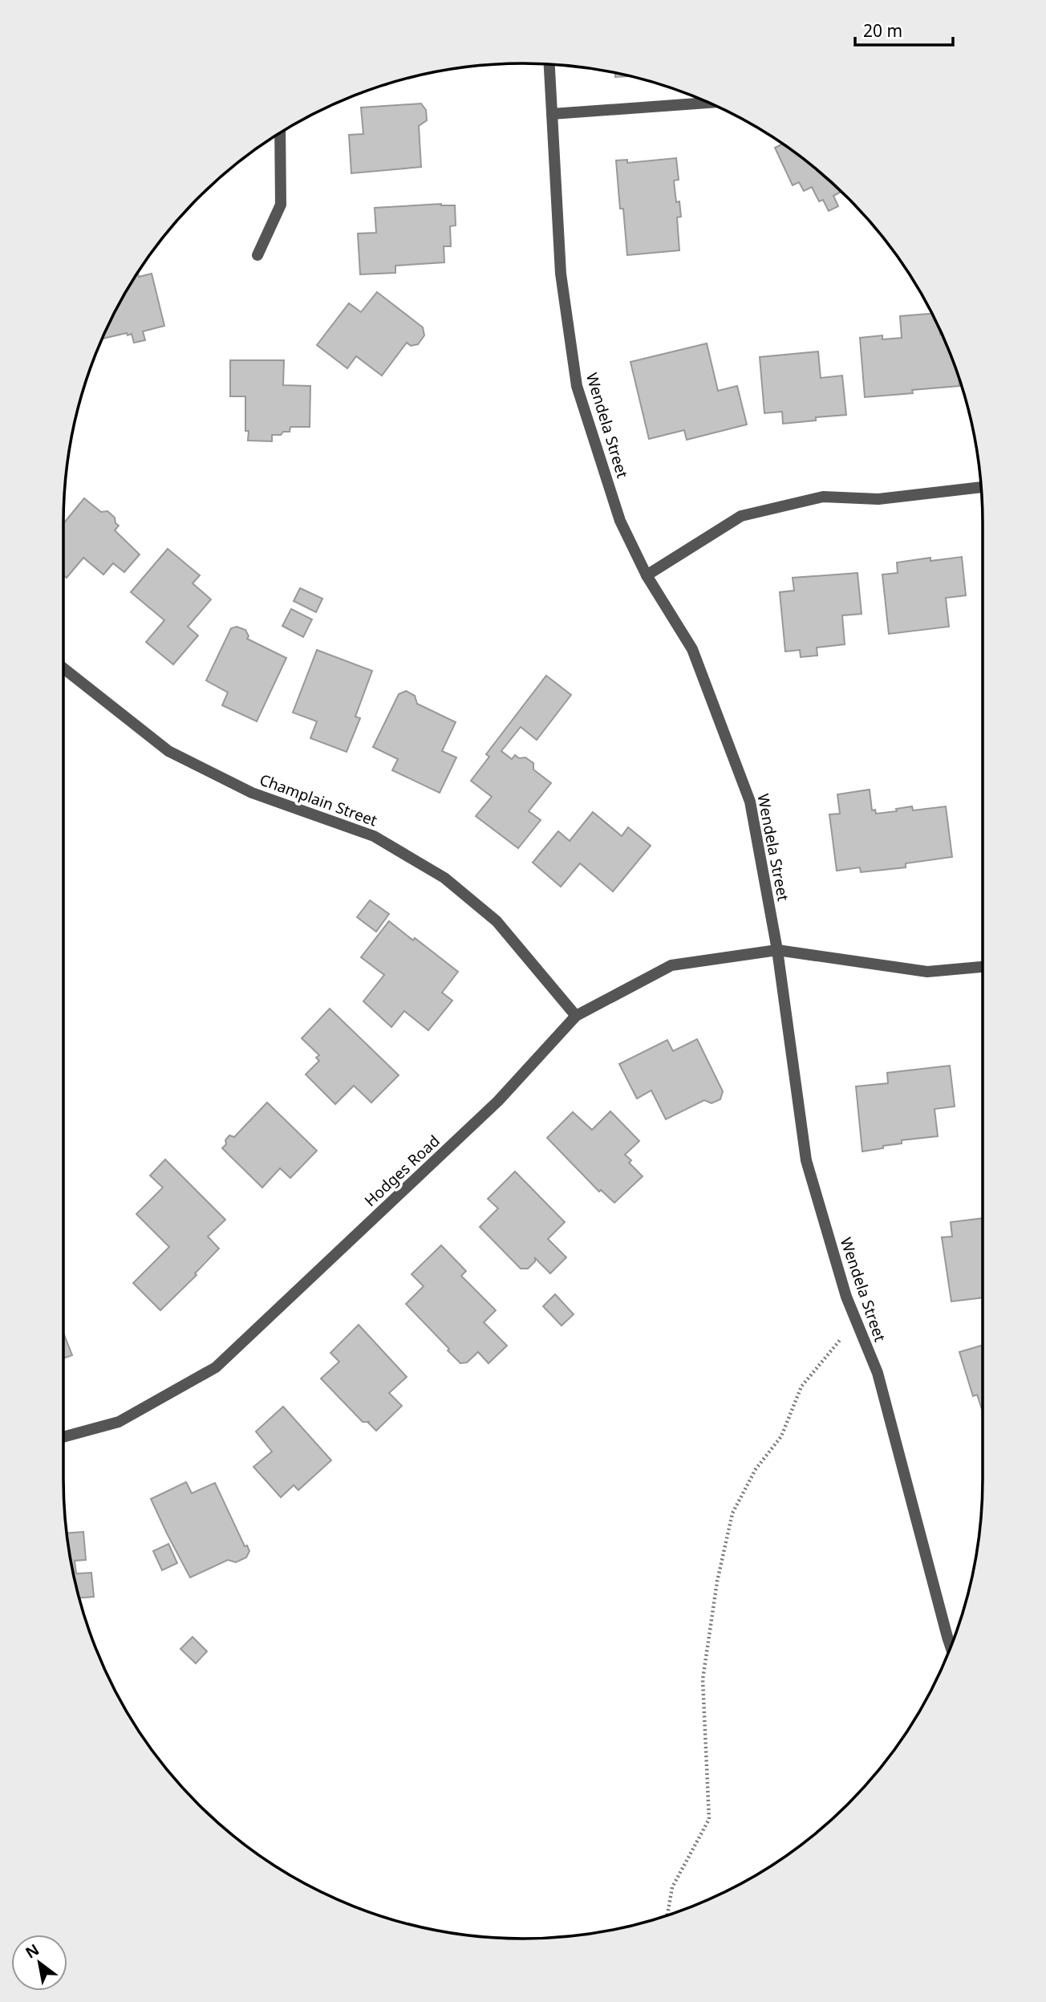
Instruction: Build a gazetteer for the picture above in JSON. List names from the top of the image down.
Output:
{
  "streets": {
    "street": ["Wendela Street", "Champlain Street", "Hodges Road"]
  },
  "crossings": [
    ["Wendela Street", "Hodges Road"],
    ["Champlain Street", "Hodges Road"]
  ],
  "scale_bar": "20 m",
  "north": "top left"
}
